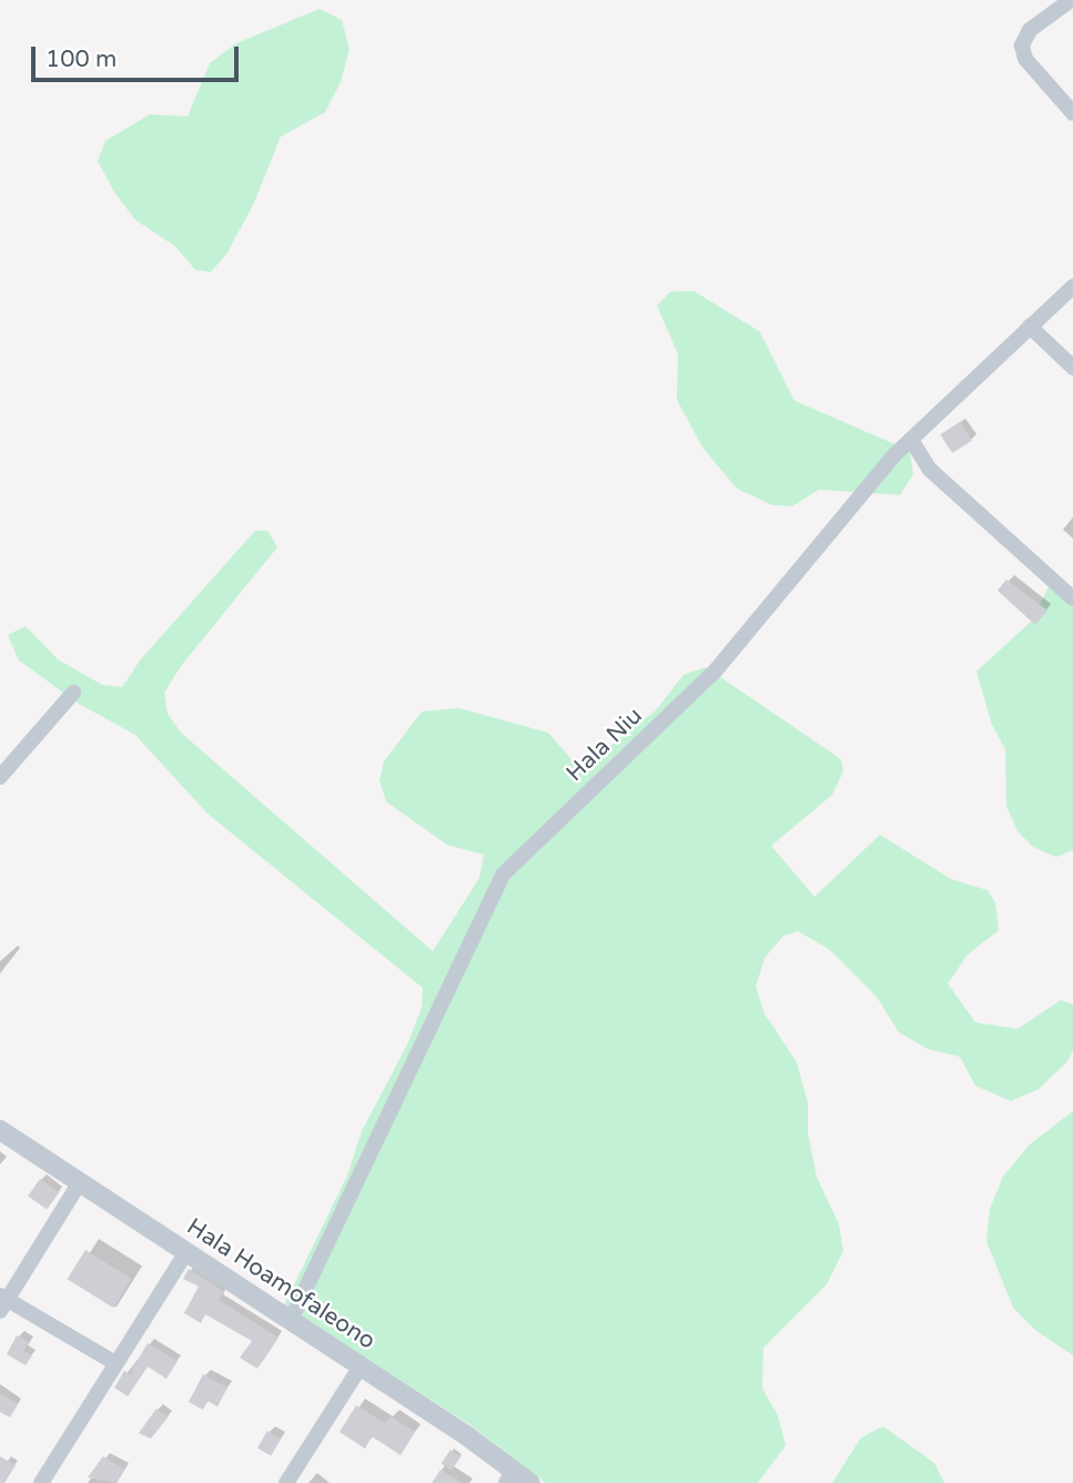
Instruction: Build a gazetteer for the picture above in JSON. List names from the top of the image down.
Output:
{
  "streets": {
    "street": ["Hala Niu", "Hala Hoamofaleono"]
  },
  "crossings": [
    ["Hala Niu", "Hala Hoamofaleono"]
  ],
  "scale_bar": "100 m"
}
